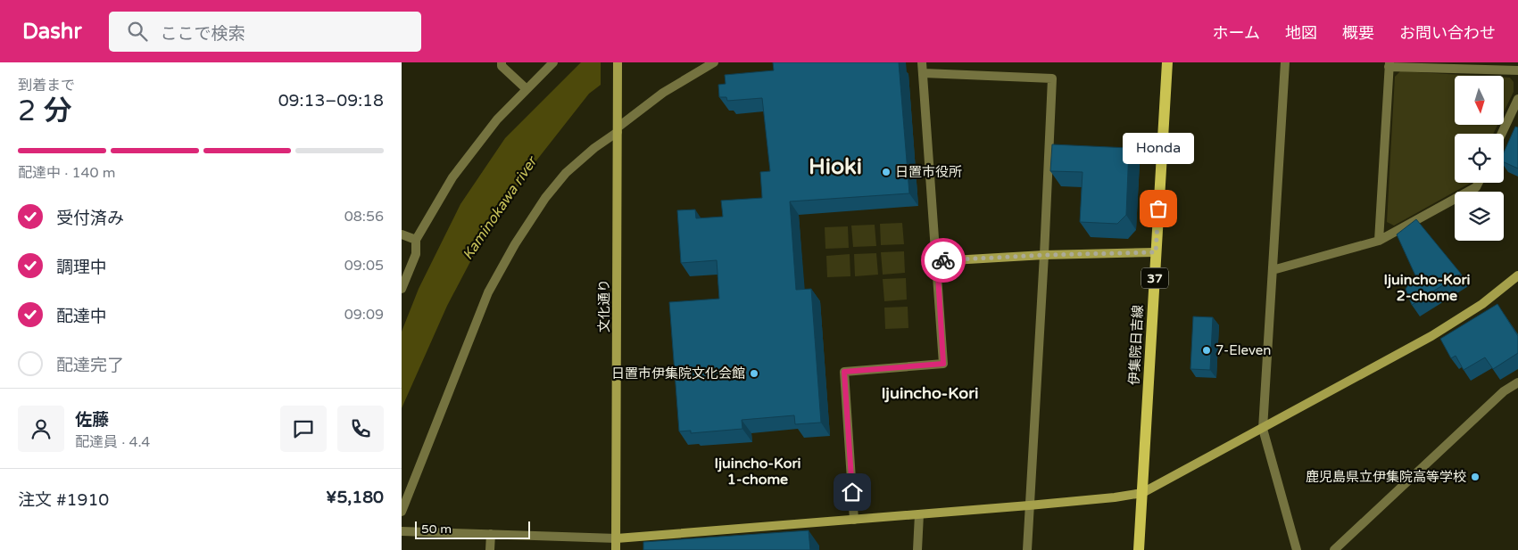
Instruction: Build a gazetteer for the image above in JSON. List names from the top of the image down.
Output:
{
  "streets": {
    "main road": ["37", "伊集院日吉線"],
    "street": ["文化通り"]
  },
  "districts": [
    "Hioki",
    "Ijuincho-Kori 2-chome",
    "Ijuincho-Kori",
    "Ijuincho-Kori 1-chome"
  ],
  "water": ["Kaminokawa river"],
  "places": [
    "日置市役所",
    "Honda",
    "7-Eleven",
    "日置市伊集院文化会館",
    "鹿児島県立伊集院高等学校"
  ],
  "scale_bar": "50 m",
  "north": "bottom",
  "page": {
    "header": "Dashr",
    "search": "ここで検索",
    "nav": [
      "ホーム",
      "地図",
      "概要",
      "お問い合わせ"
    ],
    "heading": ["2 分", "到着まで", "09:13–09:18"],
    "panel": [
      "佐藤",
      "配達員 · 4.4",
      "注文 #1910",
      "¥5,180"
    ],
    "bubble": "Honda",
    "bar": "配達中 · 140 m",
    "list": [
      ["受付済み", "08:56"],
      ["調理中", "09:05"],
      ["配達中", "09:09"],
      "配達完了"
    ],
    "scale": "50 m"
  }
}
